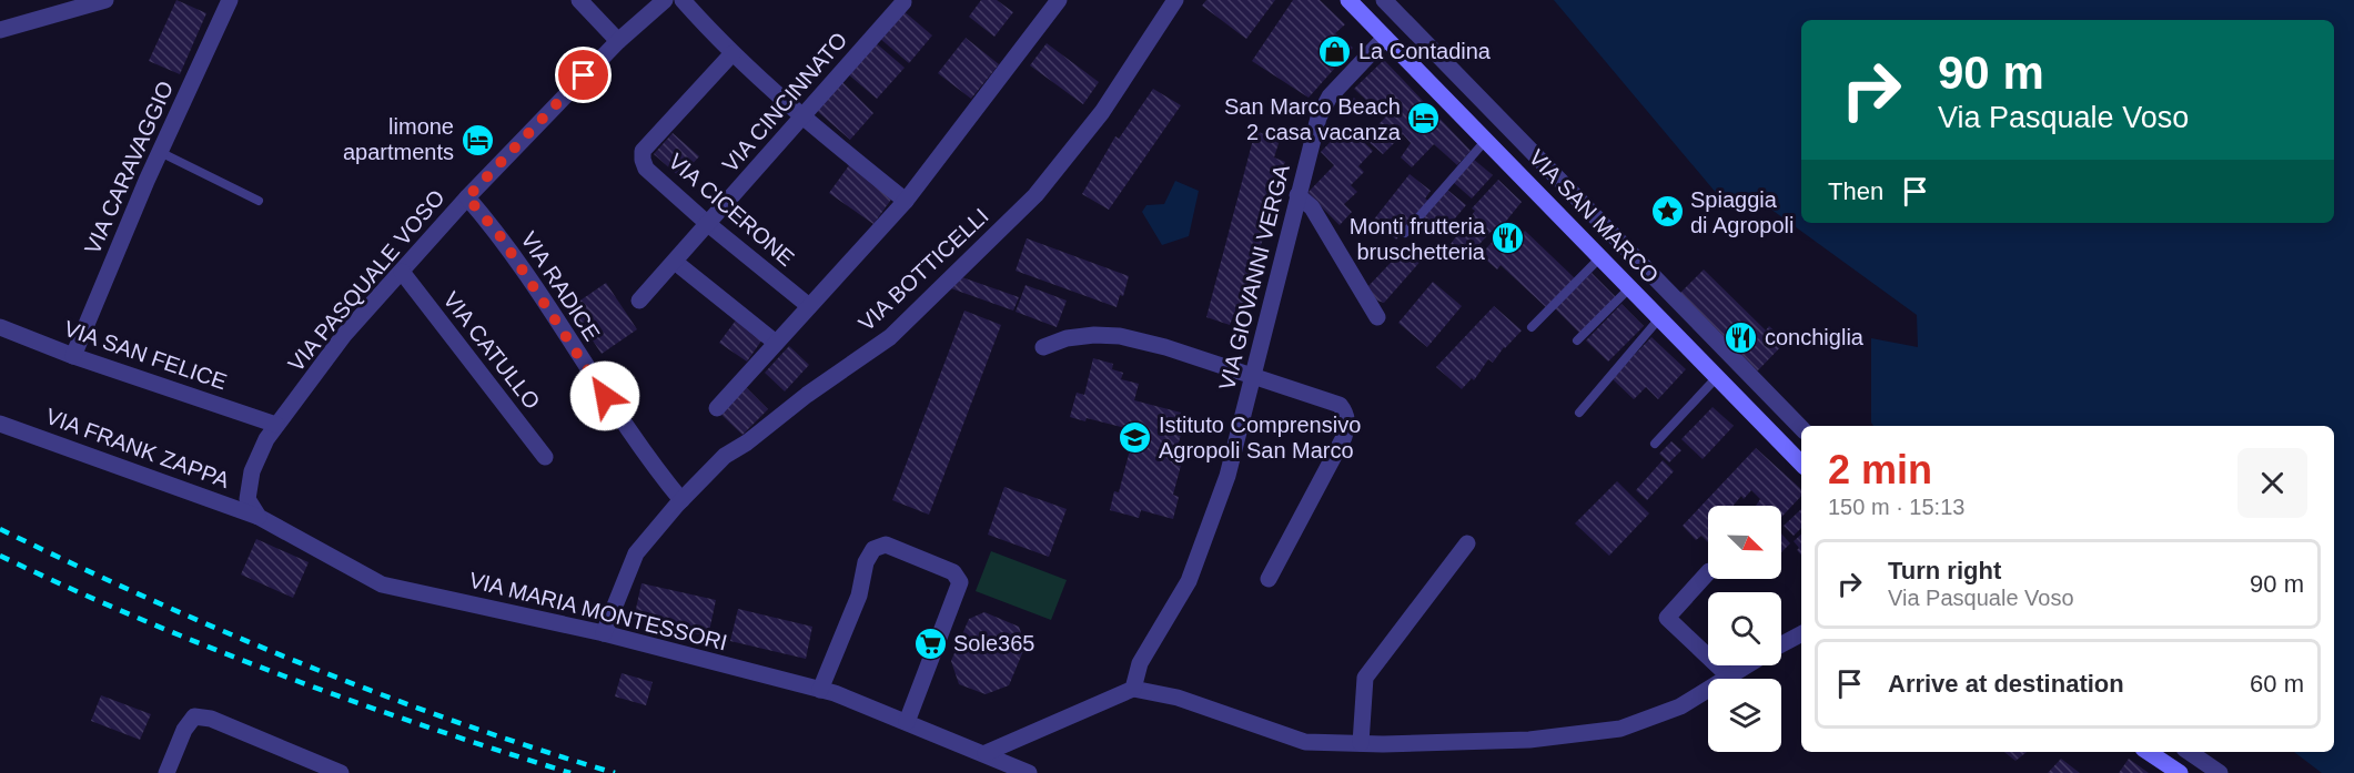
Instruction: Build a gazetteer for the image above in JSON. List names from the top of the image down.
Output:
{
  "streets": {
    "main road": ["VIA SAN MARCO"],
    "street": [
      "VIA CINCINNATO",
      "VIA CARAVAGGIO",
      "VIA CICERONE",
      "VIA BOTTICELLI",
      "VIA GIOVANNI VERGA",
      "VIA PASQUALE VOSO",
      "VIA RADICE",
      "VIA CATULLO",
      "VIA SAN FELICE",
      "VIA FRANK ZAPPA",
      "VIA MARIA MONTESSORI"
    ]
  },
  "crossings": [
    ["VIA CINCINNATO", "VIA CICERONE"],
    ["VIA CARAVAGGIO", "VIA SAN FELICE"],
    ["VIA SAN MARCO", "VIA GIOVANNI VERGA"],
    ["VIA BOTTICELLI", "VIA RADICE"],
    ["VIA BOTTICELLI", "VIA MARIA MONTESSORI"],
    ["VIA PASQUALE VOSO", "VIA RADICE"],
    ["VIA PASQUALE VOSO", "VIA CATULLO"],
    ["VIA PASQUALE VOSO", "VIA SAN FELICE"],
    ["VIA FRANK ZAPPA", "VIA MARIA MONTESSORI"]
  ],
  "places": {
    "shop": ["La Contadina"],
    "hotel": ["San Marco Beach 2 casa vacanza", "limone apartments"],
    "place": ["Spiaggia di Agropoli"],
    "restaurant": ["Monti frutteria bruschetteria", "conchiglia"],
    "school or university": ["Istituto Comprensivo Agropoli San Marco"],
    "supermarket": ["Sole365"]
  },
  "north": "bottom right",
  "page": {
    "turn": ["90 m", "Via Pasquale Voso"],
    "then": "Then",
    "heading": ["2 min", "150 m · 15:13"],
    "list": [
      {
        "name": "Turn right",
        "note": "Via Pasquale Voso",
        "value": "90 m"
      },
      {
        "name": "Arrive at destination",
        "value": "60 m"
      }
    ]
  }
}
